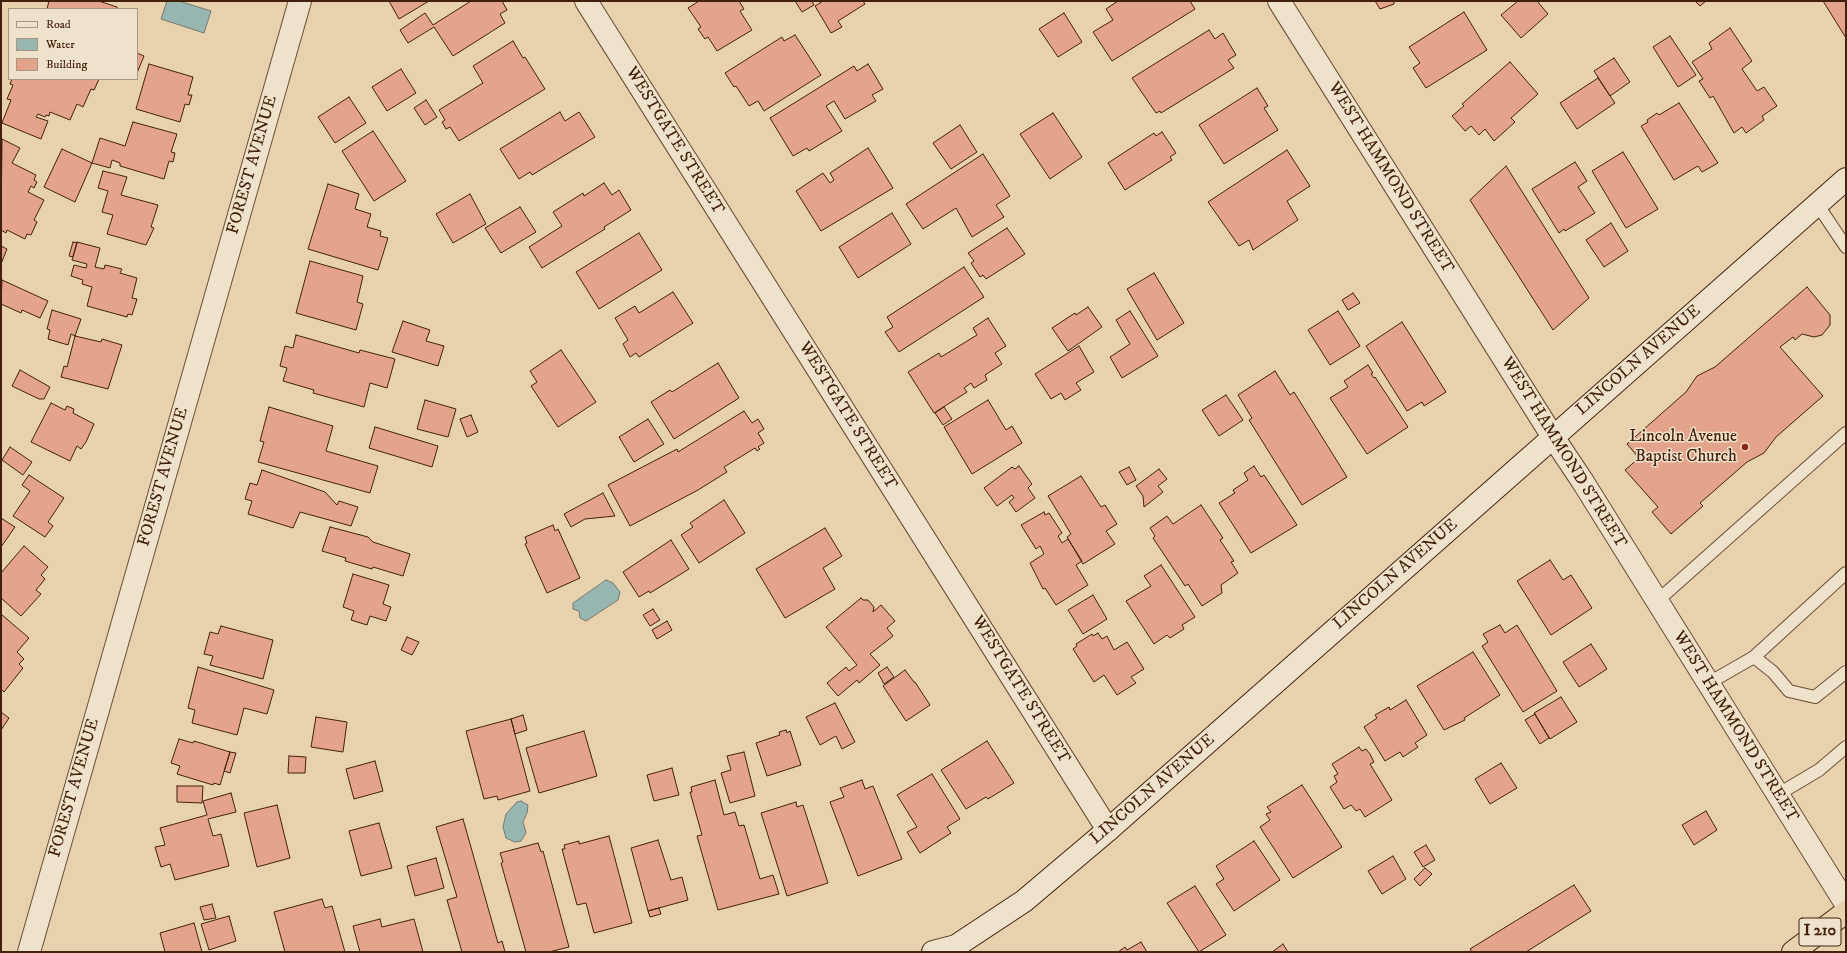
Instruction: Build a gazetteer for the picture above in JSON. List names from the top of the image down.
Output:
{
  "streets": {
    "highway": ["I 210"],
    "street": [
      "WESTGATE STREET",
      "FOREST AVENUE",
      "WEST HAMMOND STREET",
      "LINCOLN AVENUE"
    ]
  },
  "crossings": [
    ["WESTGATE STREET", "LINCOLN AVENUE"],
    ["WEST HAMMOND STREET", "LINCOLN AVENUE"]
  ],
  "places": ["Lincoln Avenue Baptist Church"],
  "legend": ["Road", "Water", "Building"]
}
